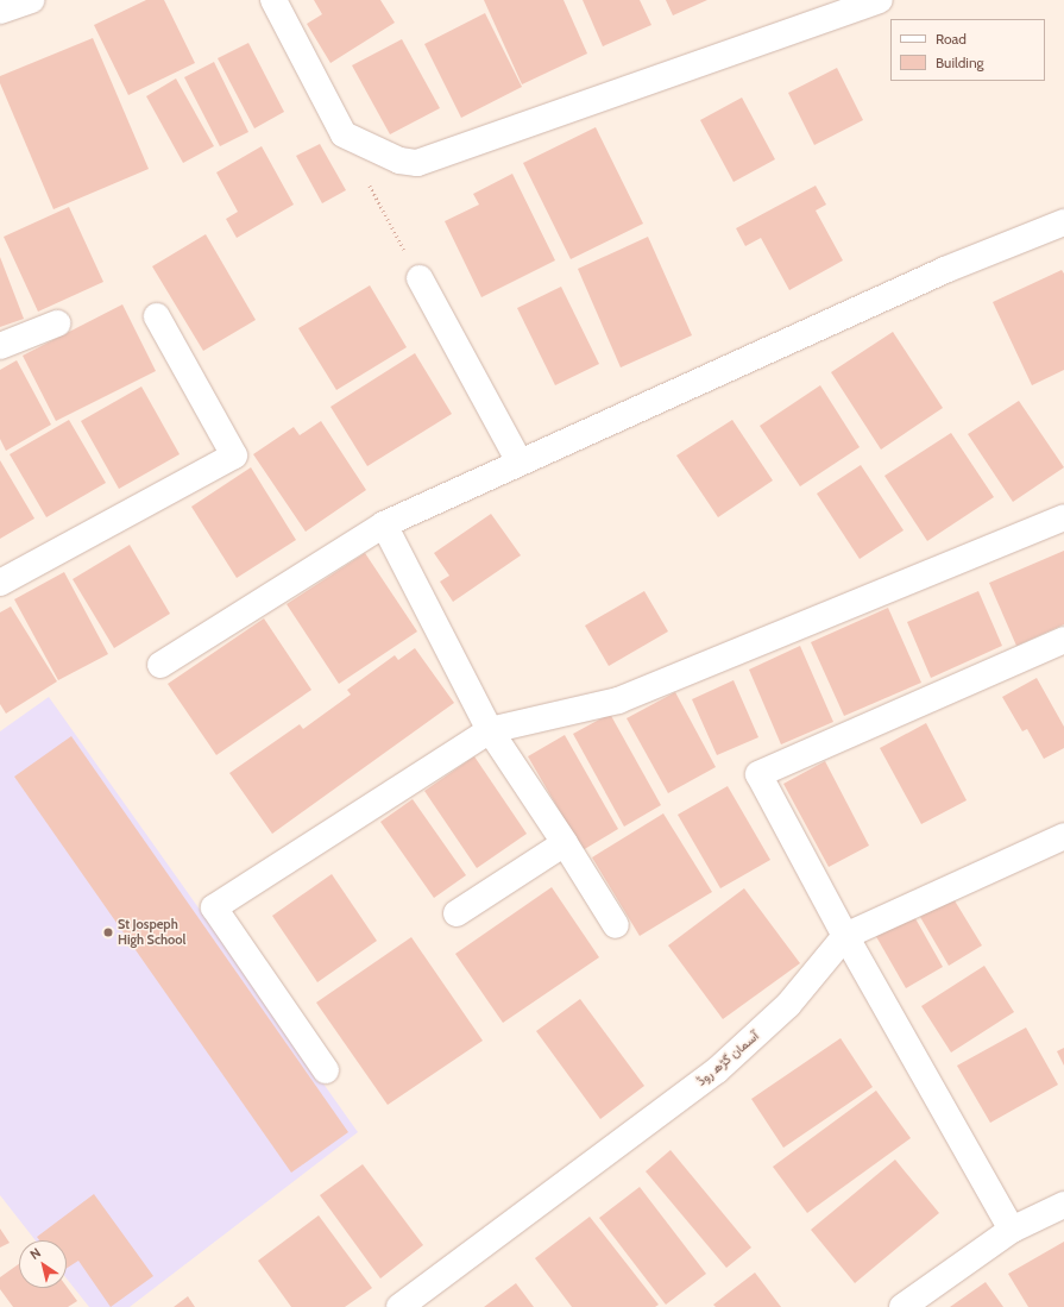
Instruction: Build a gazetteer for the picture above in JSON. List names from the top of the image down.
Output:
{
  "streets": {
    "street": ["آسمان گڑھ روڈ"]
  },
  "places": ["St Jospeph High School"],
  "legend": ["Road", "Building"],
  "north": "top left"
}
